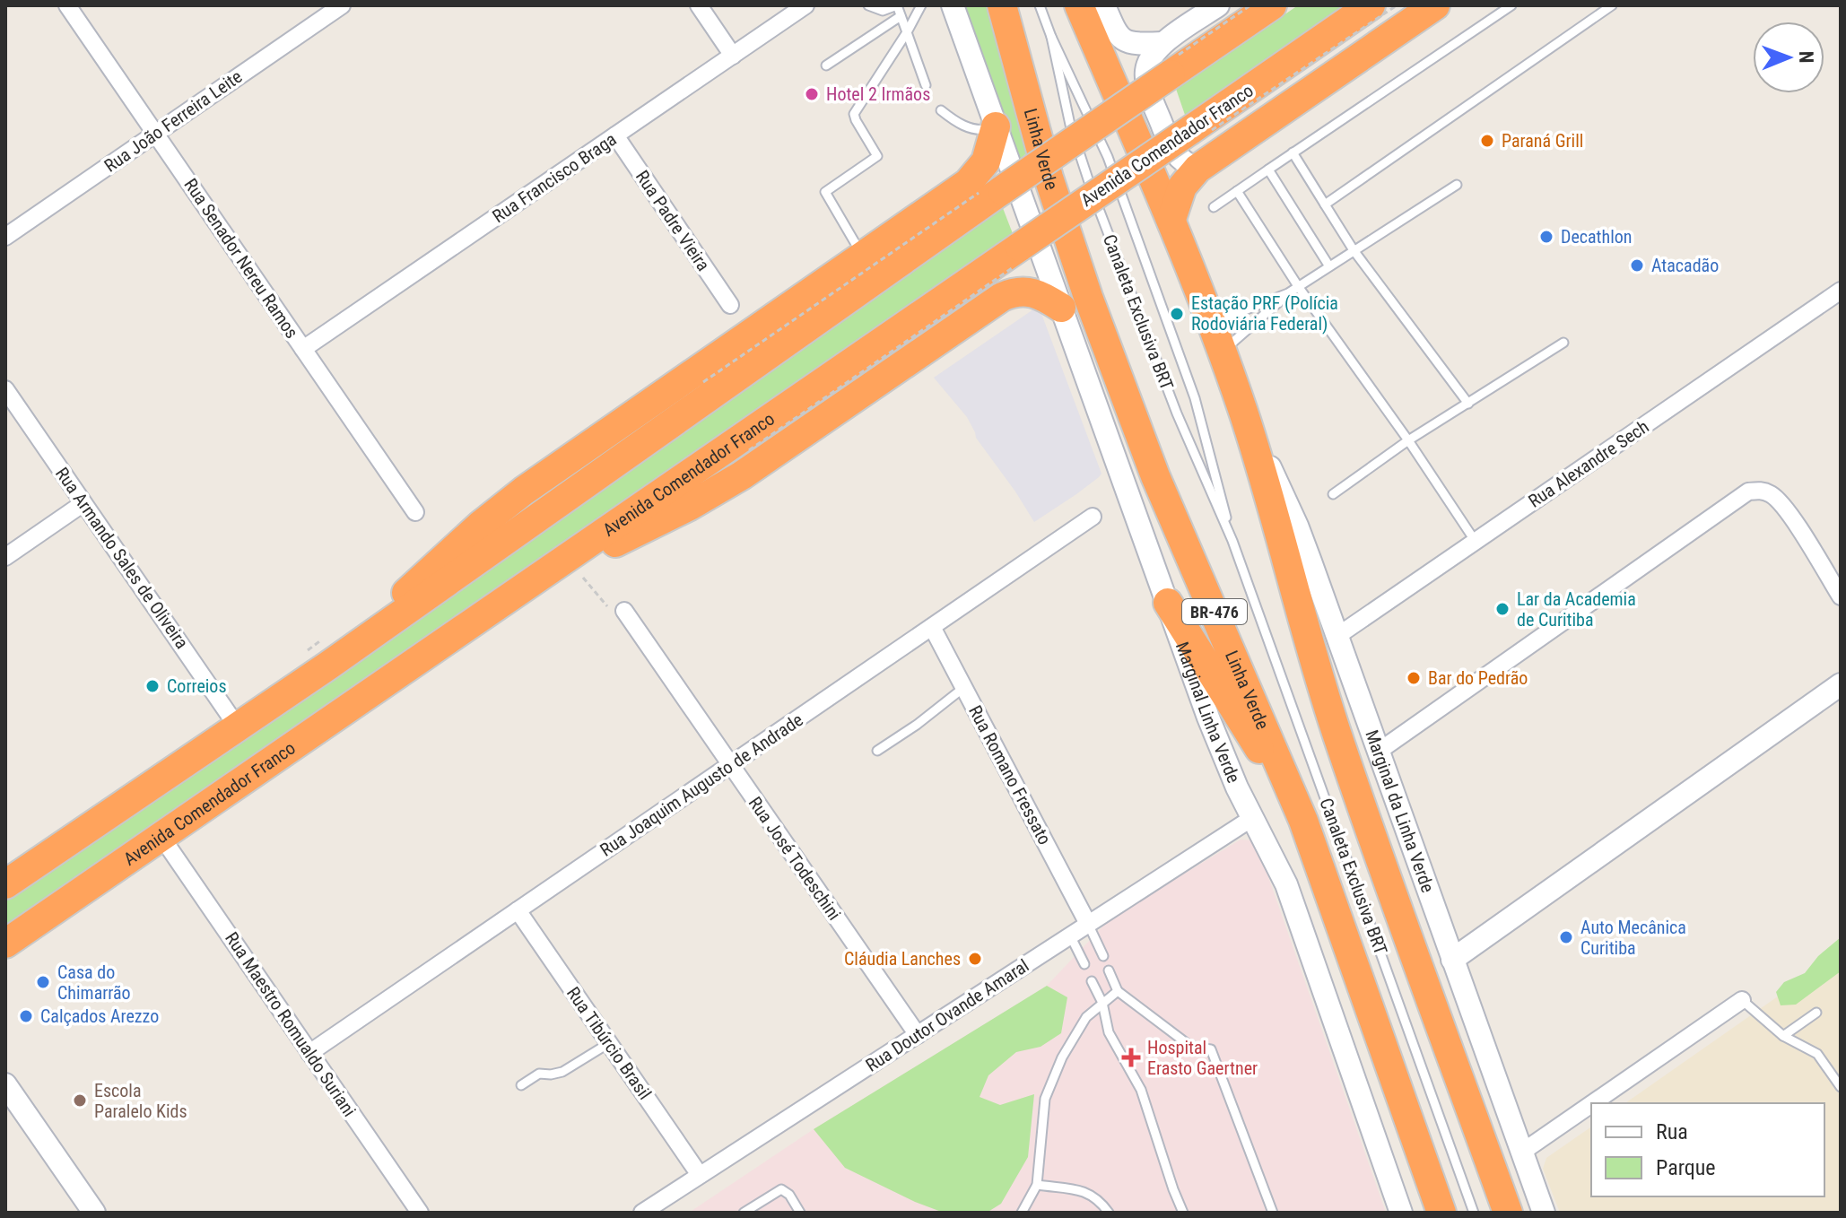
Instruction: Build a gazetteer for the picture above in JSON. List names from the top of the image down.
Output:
{
  "streets": {
    "highway": ["Avenida Comendador Franco", "Linha Verde", "BR-476"],
    "main road": ["Marginal Linha Verde", "Marginal da Linha Verde"],
    "street": [
      "Rua João Ferreira Leite",
      "Rua Francisco Braga",
      "Rua Padre Vieira",
      "Rua Senador Nereu Ramos",
      "Rua Alexandre Sech",
      "Rua Armando Sales de Oliveira",
      "Rua Romano Fressato",
      "Rua Joaquim Augusto de Andrade",
      "Rua José Todeschini",
      "Rua Doutor Ovande Amaral",
      "Rua Maestro Romualdo Suriani",
      "Rua Tibúrcio Brasil"
    ],
    "lane": ["Canaleta Exclusiva BRT"]
  },
  "crossings": [
    ["Rua João Ferreira Leite", "Rua Senador Nereu Ramos"],
    ["Avenida Comendador Franco", "Rua Maestro Romualdo Suriani"],
    ["Rua Francisco Braga", "Rua Padre Vieira"],
    ["Rua Francisco Braga", "Rua Senador Nereu Ramos"],
    ["Rua Alexandre Sech", "Marginal da Linha Verde"],
    ["Marginal Linha Verde", "Rua Doutor Ovande Amaral"],
    ["Rua Romano Fressato", "Rua Joaquim Augusto de Andrade"],
    ["Rua Romano Fressato", "Rua Doutor Ovande Amaral"],
    ["Rua Joaquim Augusto de Andrade", "Rua José Todeschini"],
    ["Rua Joaquim Augusto de Andrade", "Rua Maestro Romualdo Suriani"],
    ["Rua Joaquim Augusto de Andrade", "Rua Tibúrcio Brasil"],
    ["Rua José Todeschini", "Rua Doutor Ovande Amaral"],
    ["Rua Doutor Ovande Amaral", "Rua Tibúrcio Brasil"]
  ],
  "places": {
    "other": [
      "Hotel 2 Irmãos",
      "Paraná Grill",
      "Decathlon",
      "Atacadão",
      "Estação PRF (Polícia Rodoviária Federal)",
      "Lar da Academia de Curitiba",
      "Bar do Pedrão",
      "Correios",
      "Auto Mecânica Curitiba",
      "Cláudia Lanches",
      "Casa do Chimarrão",
      "Calçados Arezzo",
      "Escola Paralelo Kids"
    ],
    "health": ["Hospital Erasto Gaertner"]
  },
  "legend": ["Rua", "Parque"],
  "north": "right"
}
